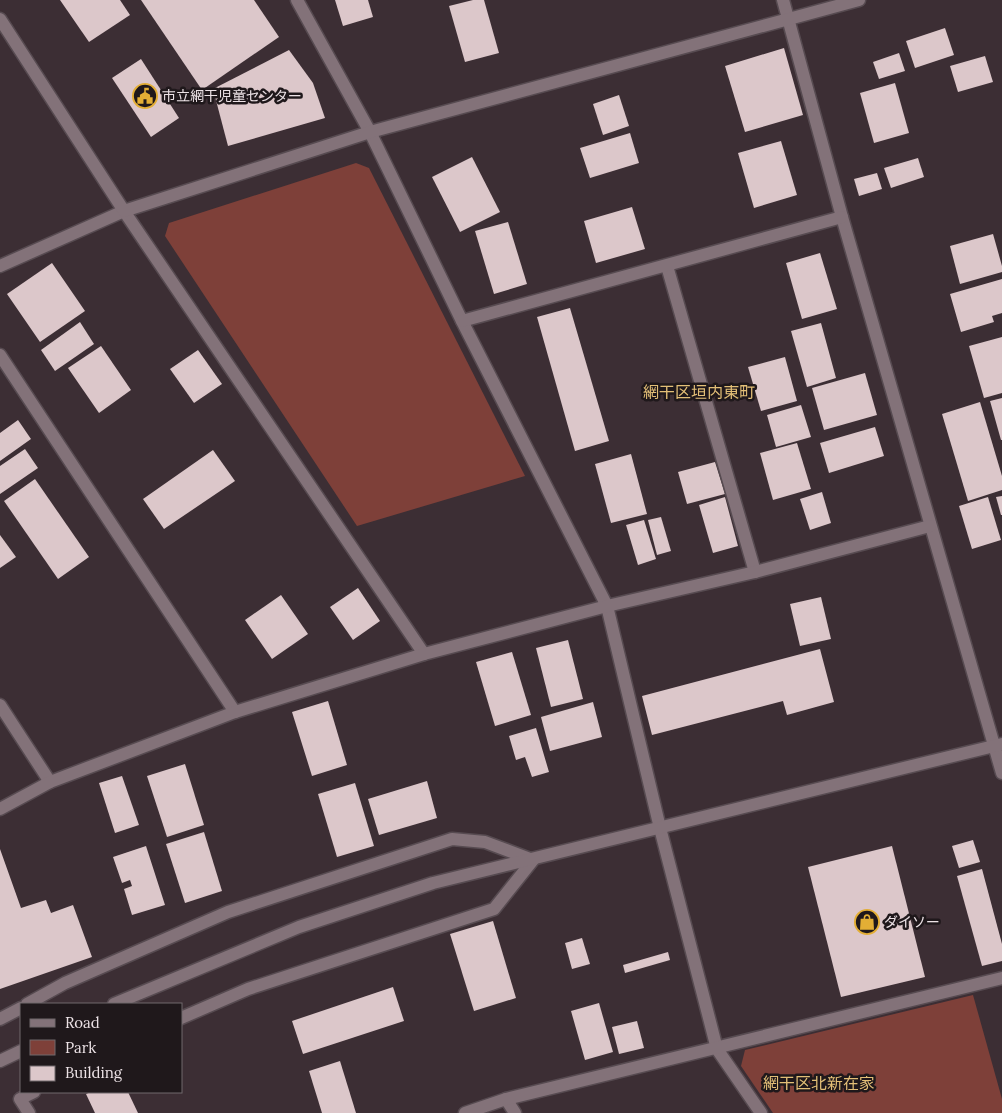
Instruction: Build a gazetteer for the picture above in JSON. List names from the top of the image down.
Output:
{
  "districts": ["網干区垣内東町", "網干区北新在家"],
  "places": {
    "public building": ["市立網干児童センター"],
    "shop": ["ダイソー"]
  },
  "legend": ["Road", "Park", "Building"]
}
